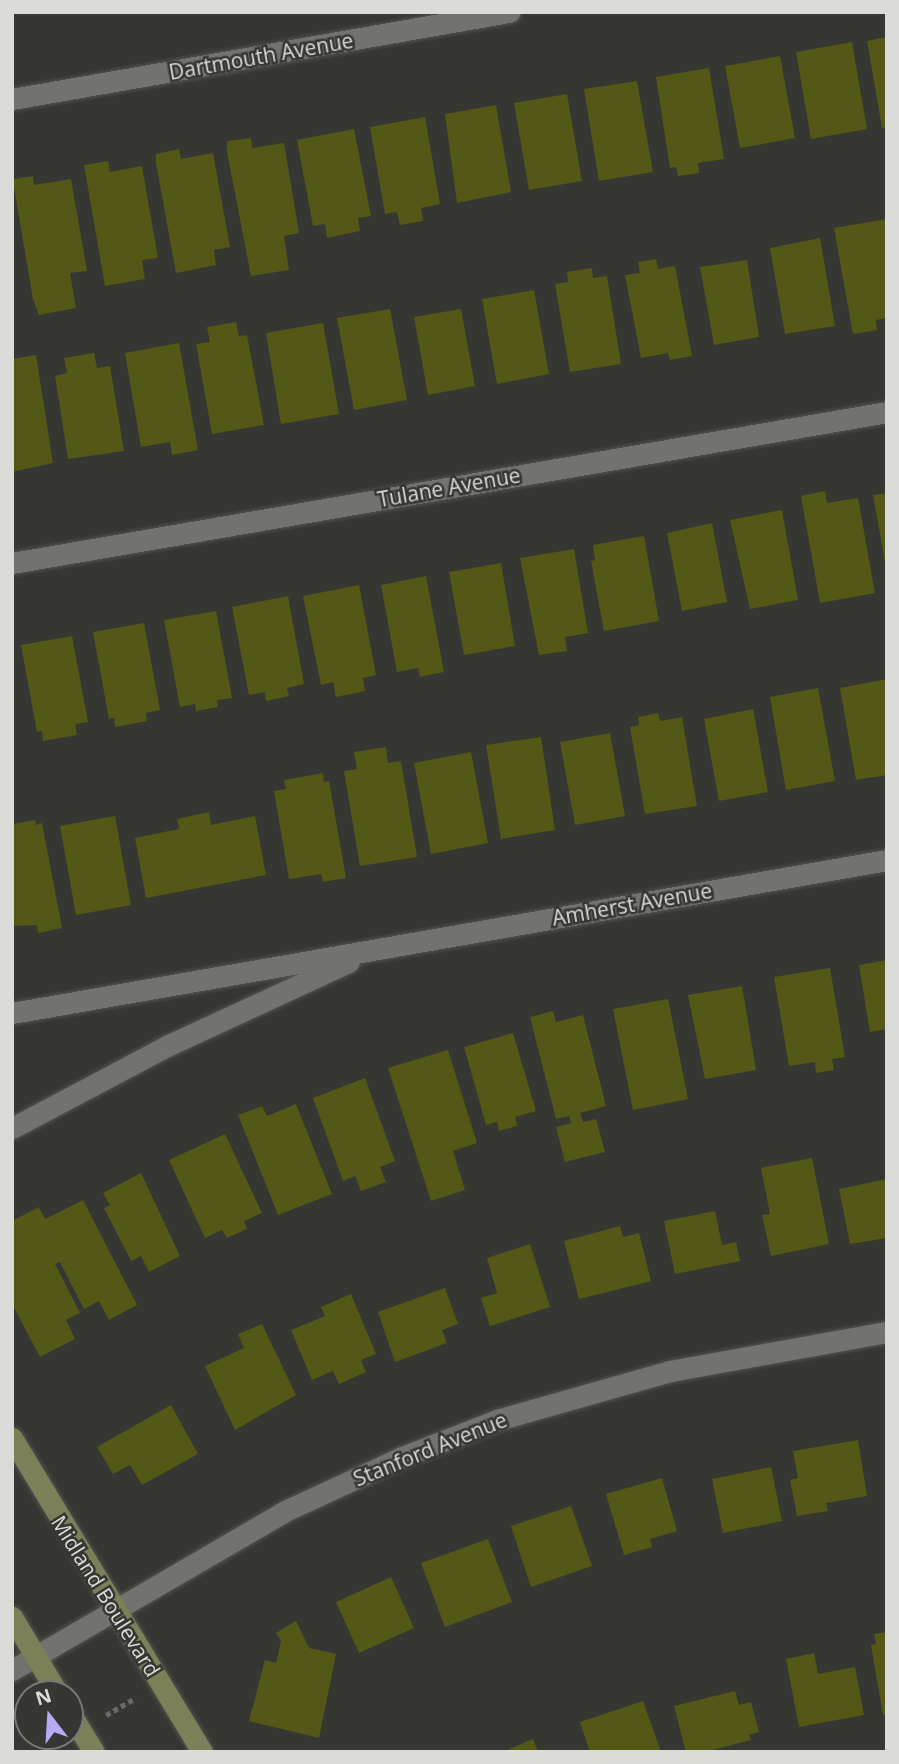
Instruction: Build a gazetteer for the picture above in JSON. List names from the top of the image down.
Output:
{
  "streets": {
    "main road": ["Midland Boulevard"],
    "street": [
      "Dartmouth Avenue",
      "Tulane Avenue",
      "Amherst Avenue",
      "Stanford Avenue"
    ]
  },
  "crossings": [
    ["Stanford Avenue", "Midland Boulevard"]
  ],
  "north": "top"
}
